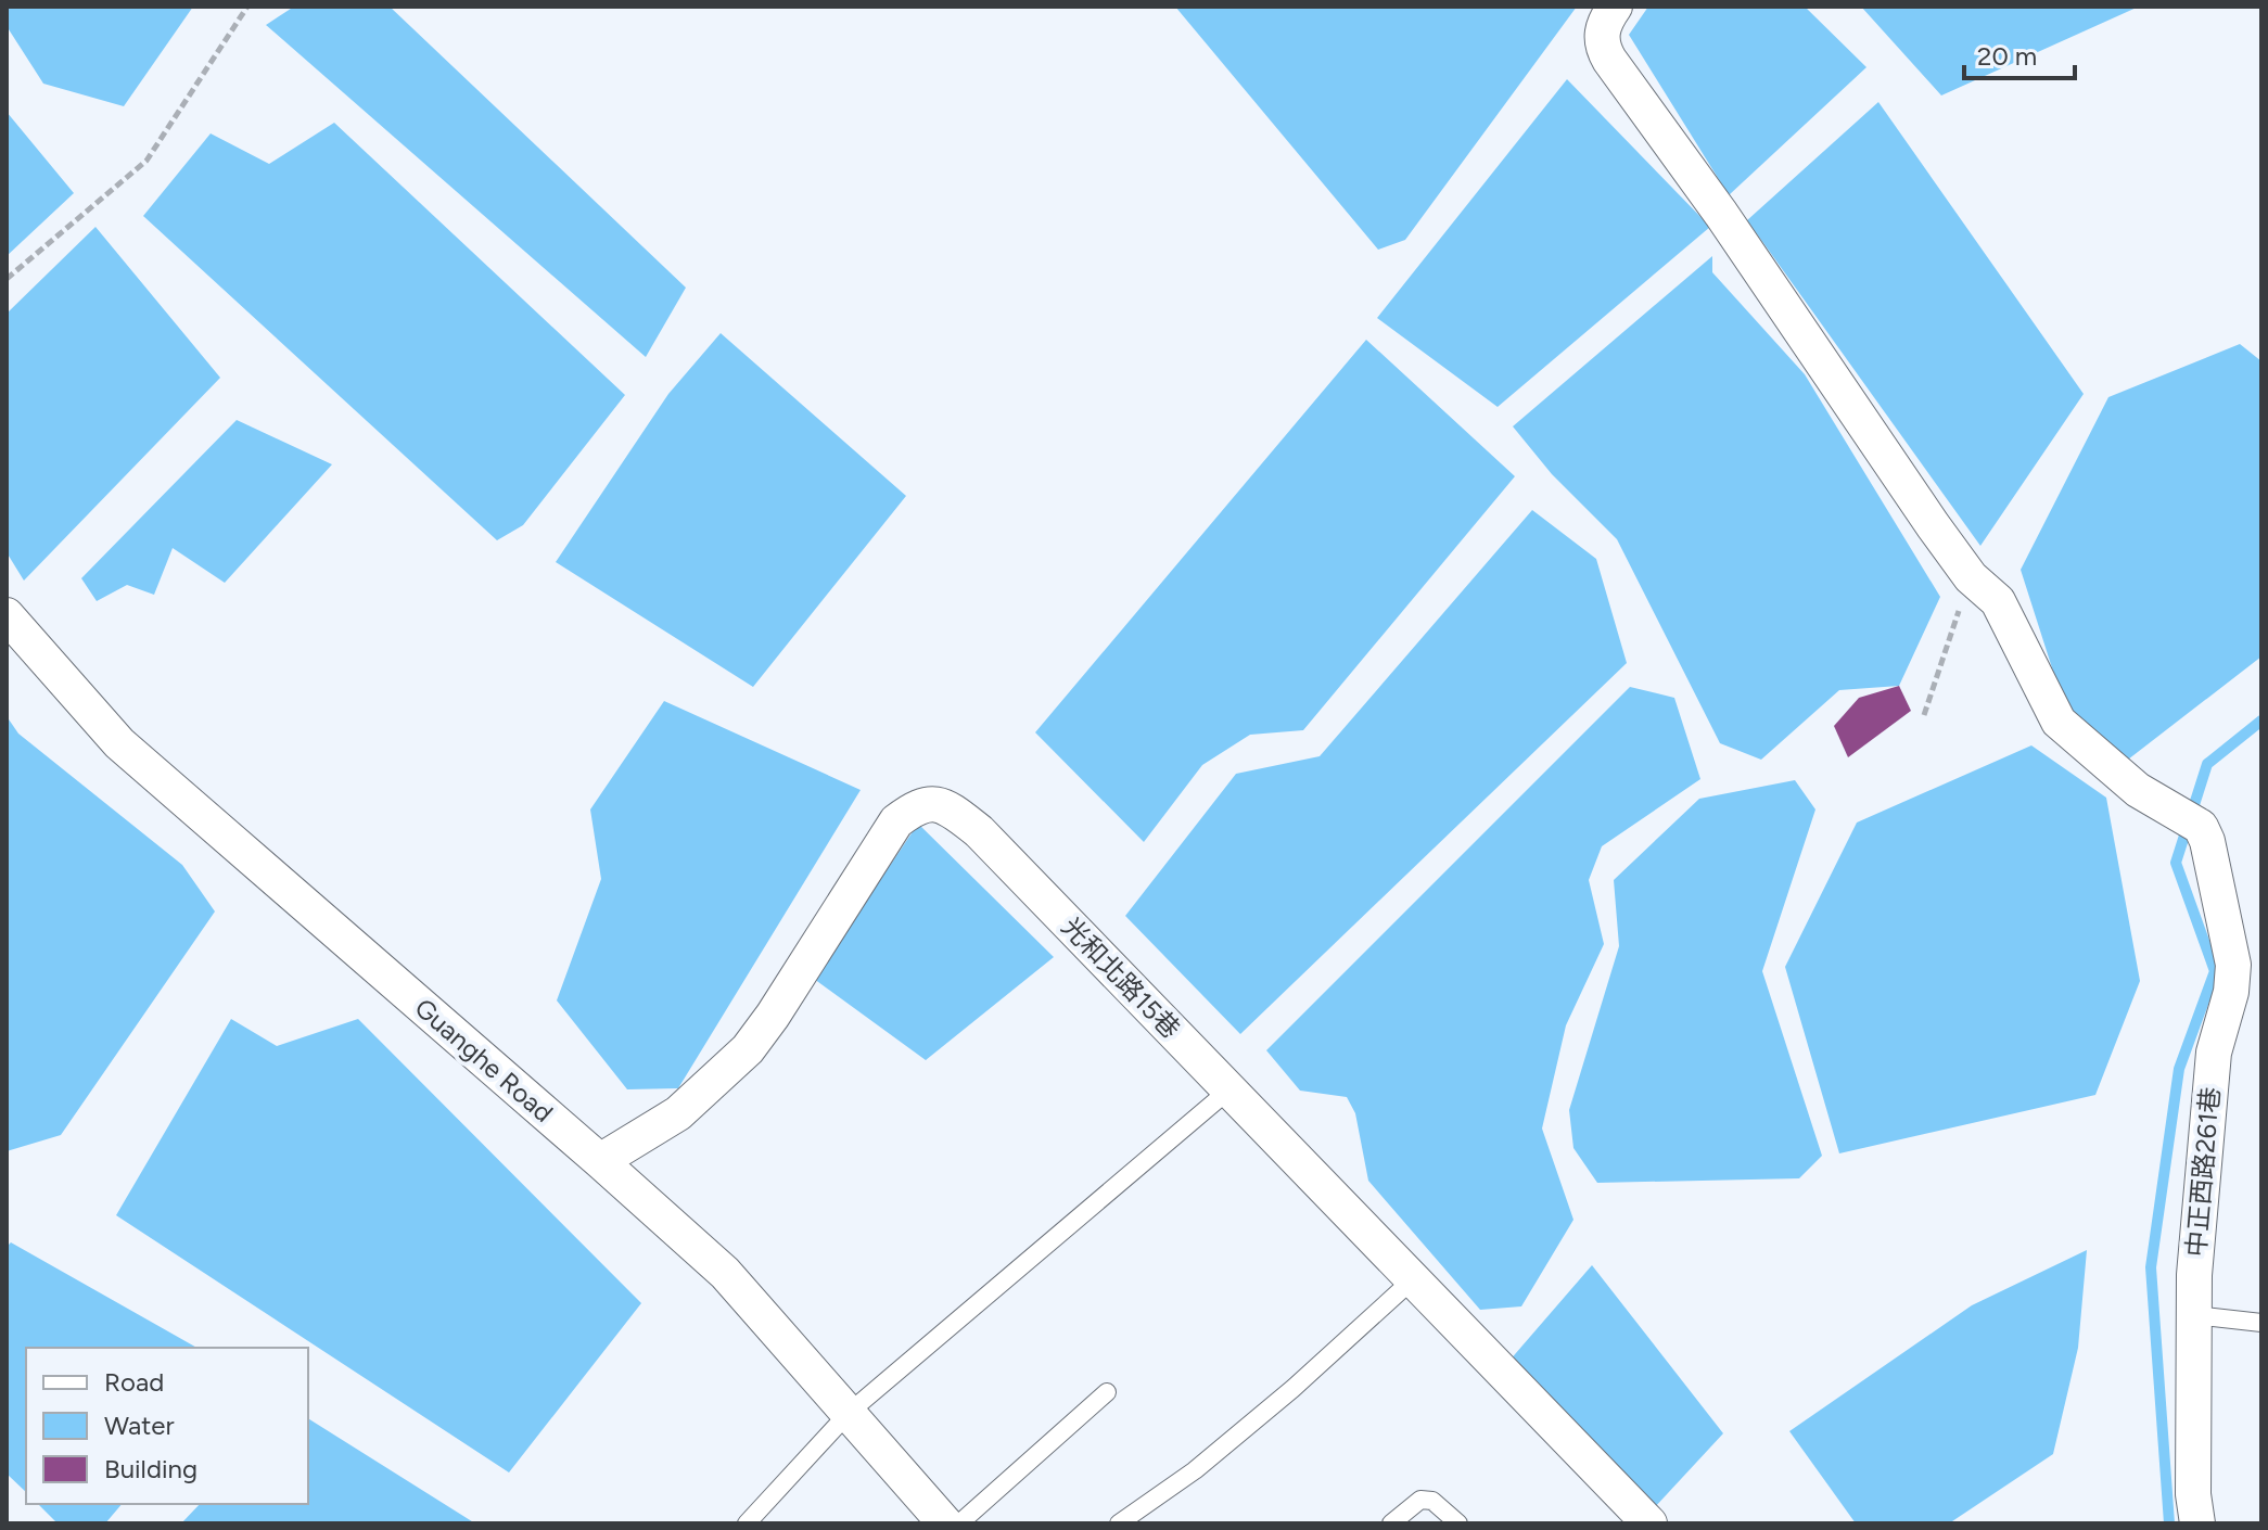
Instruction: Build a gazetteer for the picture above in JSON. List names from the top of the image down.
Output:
{
  "streets": {
    "street": ["光和北路15巷", "Guanghe Road", "中正西路261巷"]
  },
  "crossings": [
    ["光和北路15巷", "Guanghe Road"]
  ],
  "legend": ["Road", "Water", "Building"],
  "scale_bar": "20 m"
}
